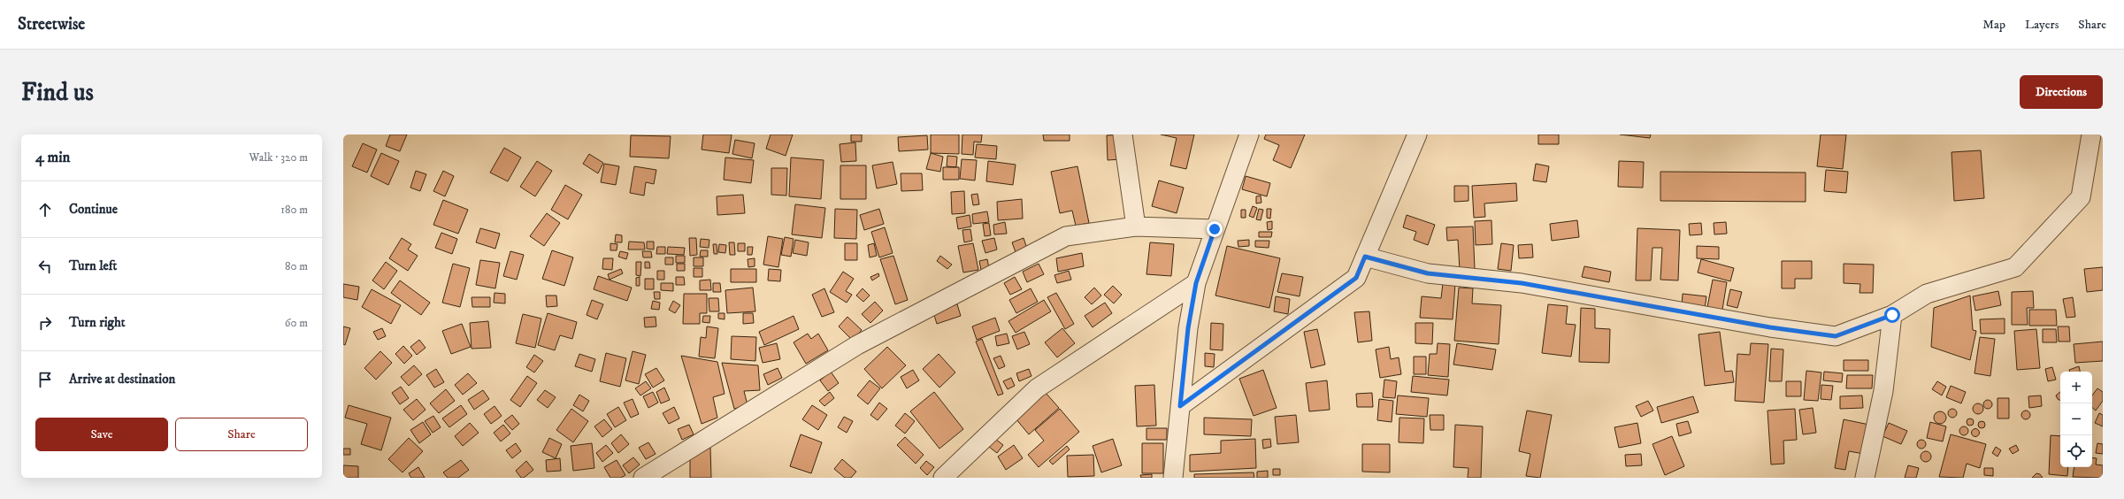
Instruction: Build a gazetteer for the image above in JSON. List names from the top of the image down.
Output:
{
  "page": {
    "header": "Streetwise",
    "nav": ["Map", "Layers", "Share"],
    "buttons": [
      "Directions",
      ["Save", "Share"]
    ],
    "title": "Find us",
    "heading": ["4 min", "Walk · 320 m"],
    "list": [
      ["Continue", "180 m"],
      ["Turn left", "80 m"],
      ["Turn right", "60 m"],
      "Arrive at destination"
    ],
    "map_buttons": ["+", "−"]
  }
}
